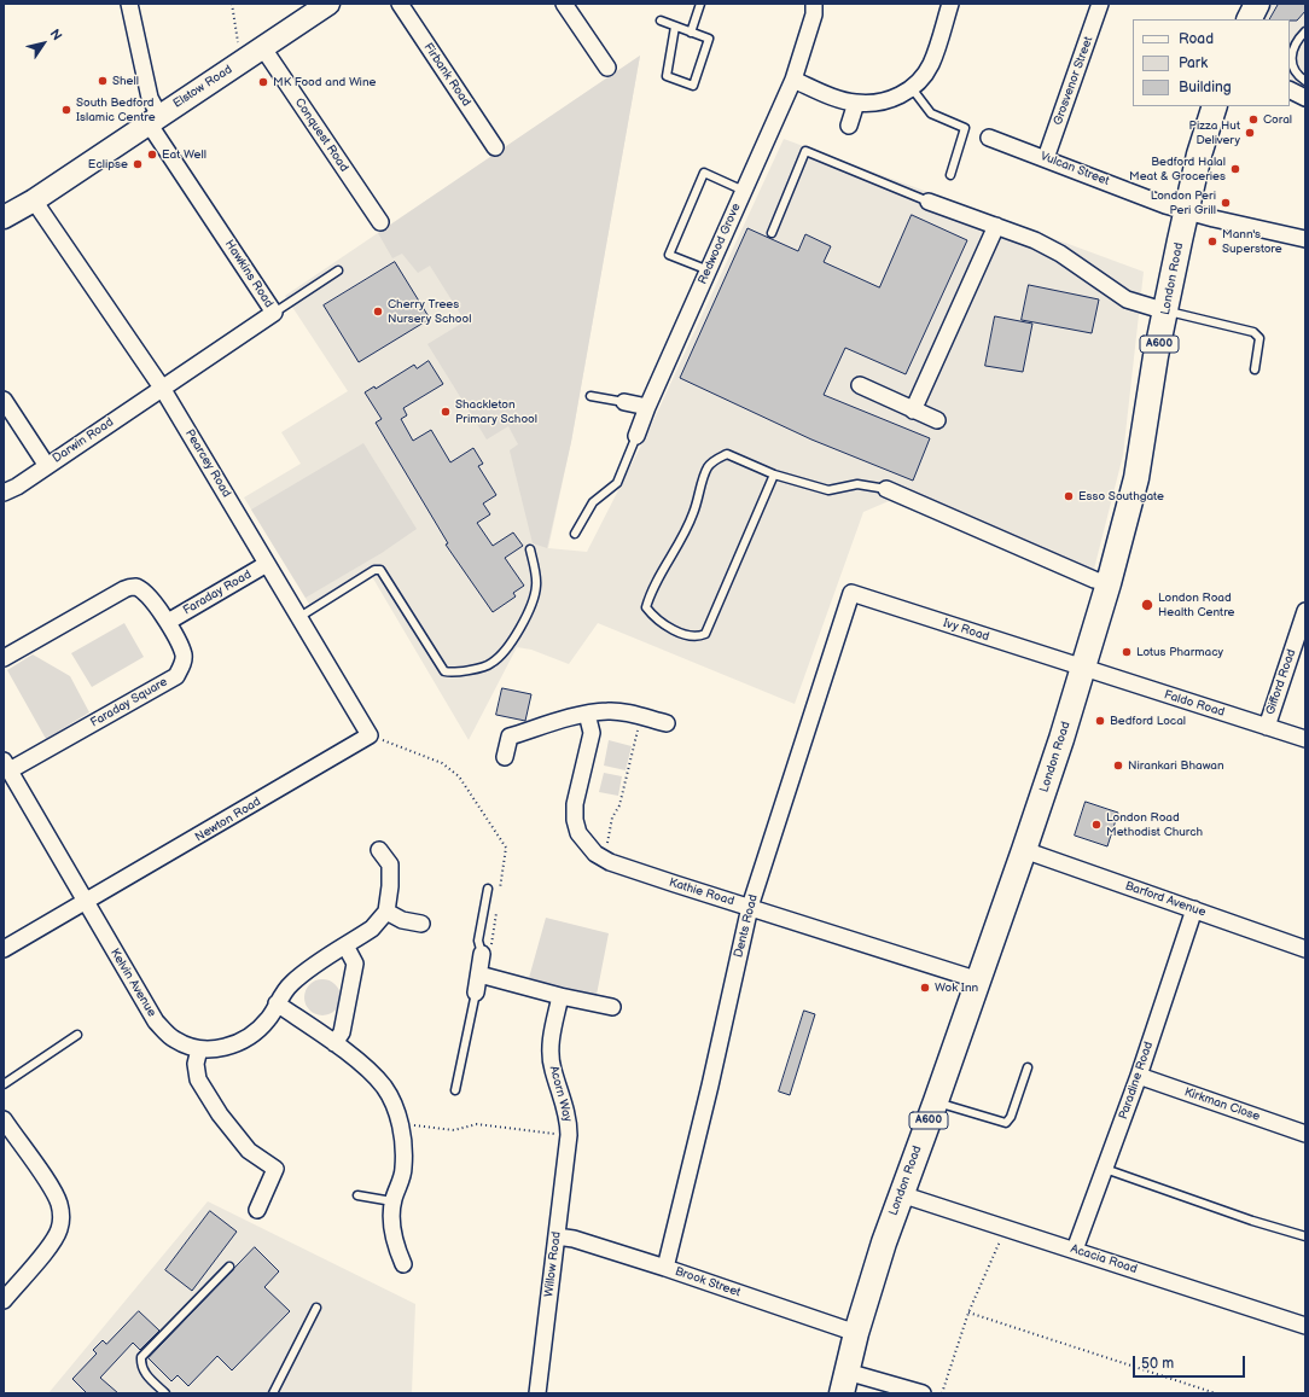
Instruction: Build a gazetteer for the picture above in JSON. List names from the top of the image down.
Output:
{
  "streets": {
    "main road": ["London Road", "A600"],
    "street": [
      "Firbank Road",
      "Grosvenor Street",
      "Elstow Road",
      "Conquest Road",
      "Vulcan Street",
      "Redwood Grove",
      "Hawkins Road",
      "Darwin Road",
      "Pearcey Road",
      "Faraday Road",
      "Ivy Road",
      "Gifford Road",
      "Faraday Square",
      "Faldo Road",
      "Newton Road",
      "Kathie Road",
      "Barford Avenue",
      "Dents Road",
      "Kelvin Avenue",
      "Paradine Road",
      "Acorn Way",
      "Kirkman Close",
      "Acacia Road",
      "Willow Road",
      "Brook Street"
    ]
  },
  "crossings": [
    ["Grosvenor Street", "Vulcan Street"],
    ["Elstow Road", "Conquest Road"],
    ["Elstow Road", "Hawkins Road"],
    ["Elstow Road", "Pearcey Road"],
    ["Vulcan Street", "London Road"],
    ["Hawkins Road", "Darwin Road"],
    ["Hawkins Road", "Pearcey Road"],
    ["London Road", "Ivy Road"],
    ["London Road", "Faldo Road"],
    ["London Road", "Kathie Road"],
    ["London Road", "Barford Avenue"],
    ["London Road", "Acacia Road"],
    ["London Road", "Brook Street"],
    ["Darwin Road", "Pearcey Road"],
    ["Pearcey Road", "Faraday Road"],
    ["Pearcey Road", "Newton Road"],
    ["Faraday Road", "Faraday Square"],
    ["Ivy Road", "Faldo Road"],
    ["Ivy Road", "Dents Road"],
    ["Gifford Road", "Faldo Road"],
    ["Faraday Square", "Kelvin Avenue"],
    ["Newton Road", "Kelvin Avenue"],
    ["Kathie Road", "Dents Road"],
    ["Barford Avenue", "Paradine Road"],
    ["Dents Road", "Brook Street"],
    ["Paradine Road", "Kirkman Close"],
    ["Paradine Road", "Acacia Road"],
    ["Acorn Way", "Willow Road"],
    ["Willow Road", "Brook Street"]
  ],
  "places": [
    "Shell",
    "MK Food and Wine",
    "South Bedford Islamic Centre",
    "Coral",
    "Pizza Hut Delivery",
    "Eat Well",
    "Eclipse",
    "Bedford Halal Meat & Groceries",
    "London Peri Peri Grill",
    "Mann's Superstore",
    "Cherry Trees Nursery School",
    "Shackleton Primary School",
    "Esso Southgate",
    "London Road Health Centre",
    "Lotus Pharmacy",
    "Bedford Local",
    "Nirankari Bhawan",
    "London Road Methodist Church",
    "Wok Inn"
  ],
  "legend": ["Road", "Park", "Building"],
  "scale_bar": "50 m",
  "north": "top right"
}
